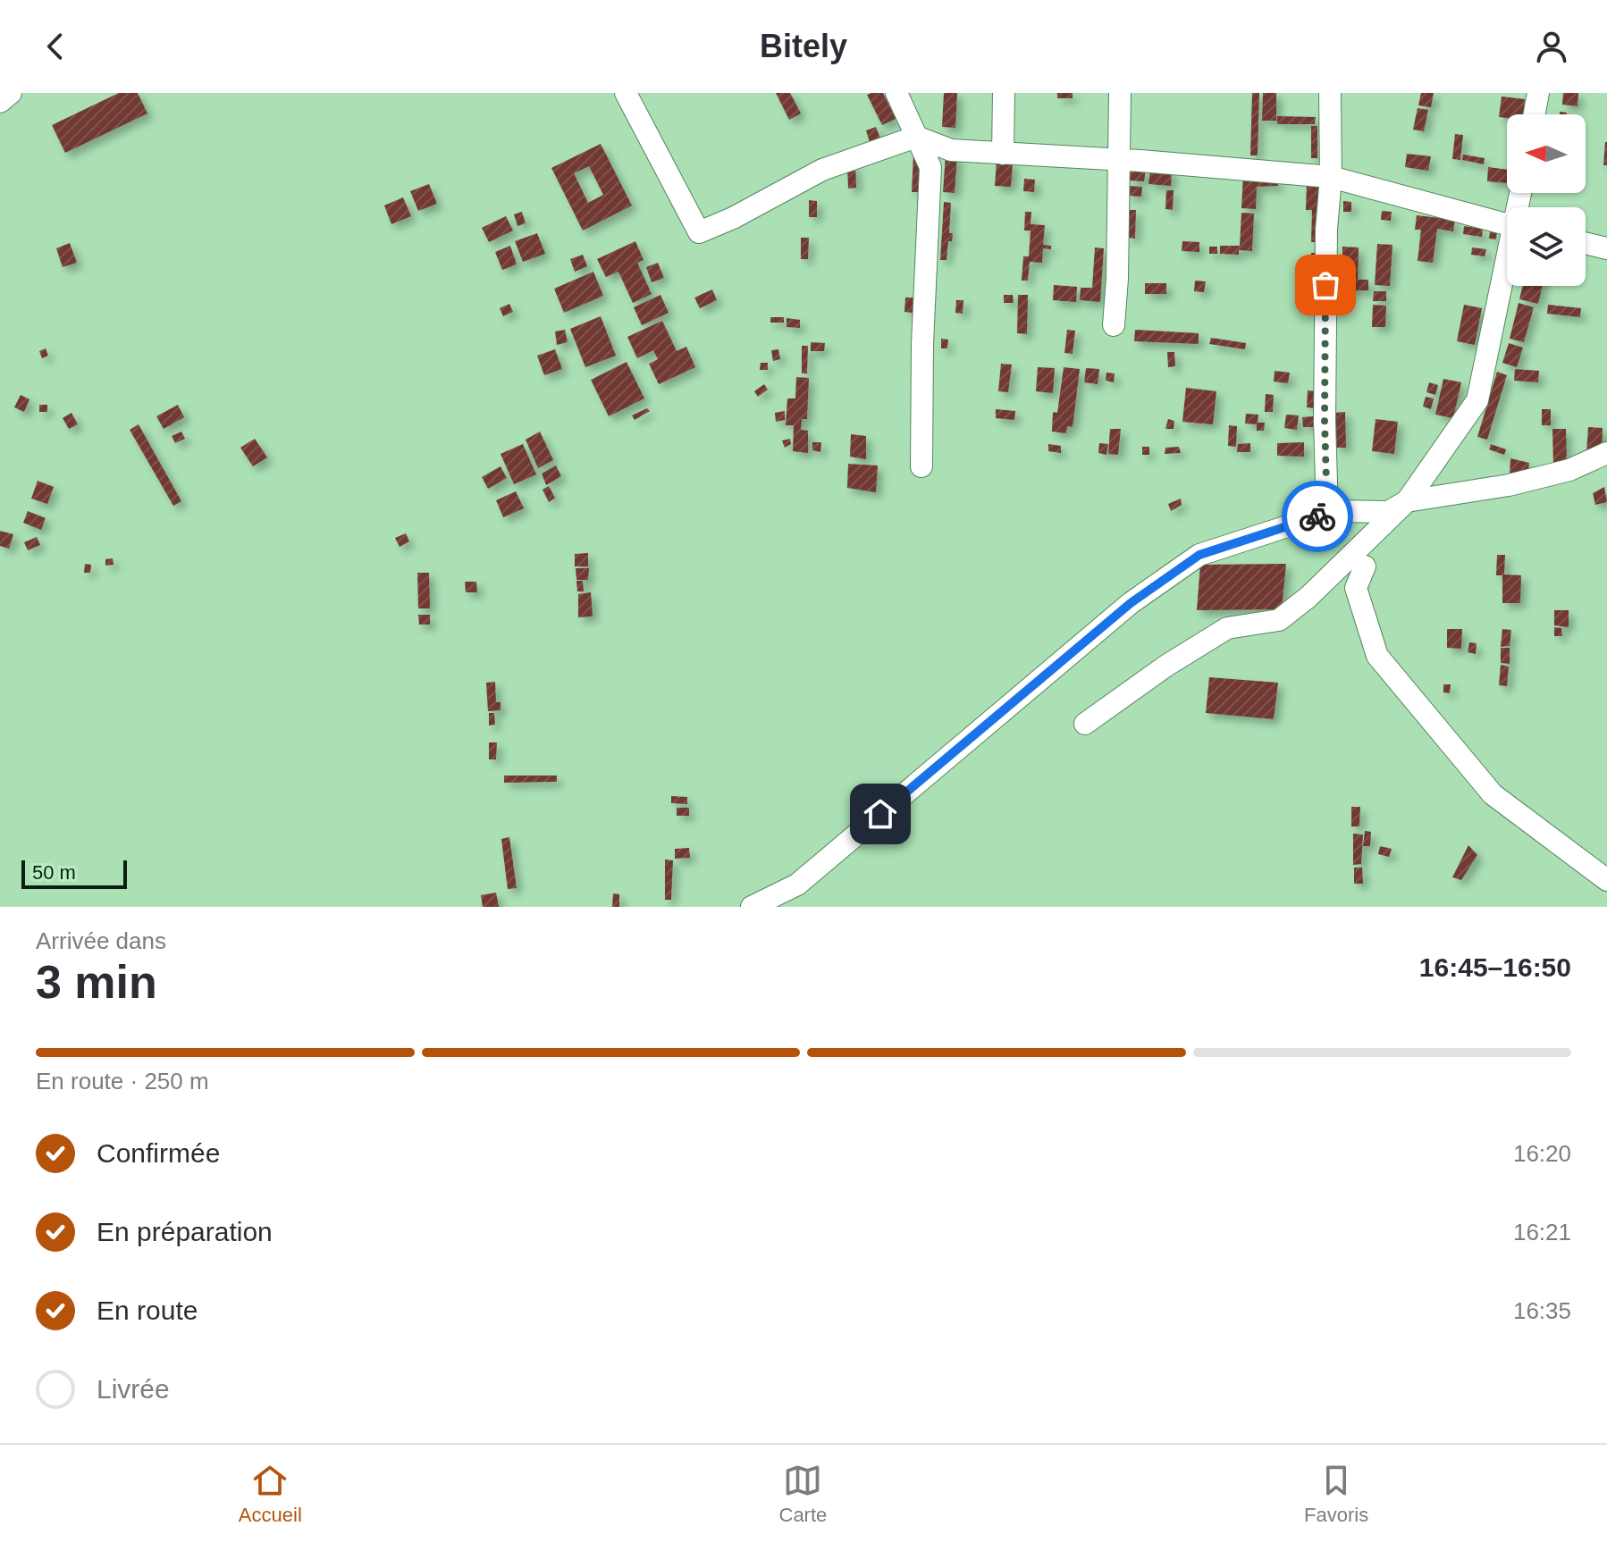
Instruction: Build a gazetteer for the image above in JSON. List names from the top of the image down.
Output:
{
  "scale_bar": "50 m",
  "north": "left",
  "page": {
    "header": "Bitely",
    "scale": "50 m",
    "heading": ["3 min", "Arrivée dans", "16:45–16:50"],
    "bar": "En route · 250 m",
    "list": [
      ["Confirmée", "16:20"],
      ["En préparation", "16:21"],
      ["En route", "16:35"],
      "Livrée"
    ],
    "tabs": ["Accueil", "Carte", "Favoris"]
  }
}
